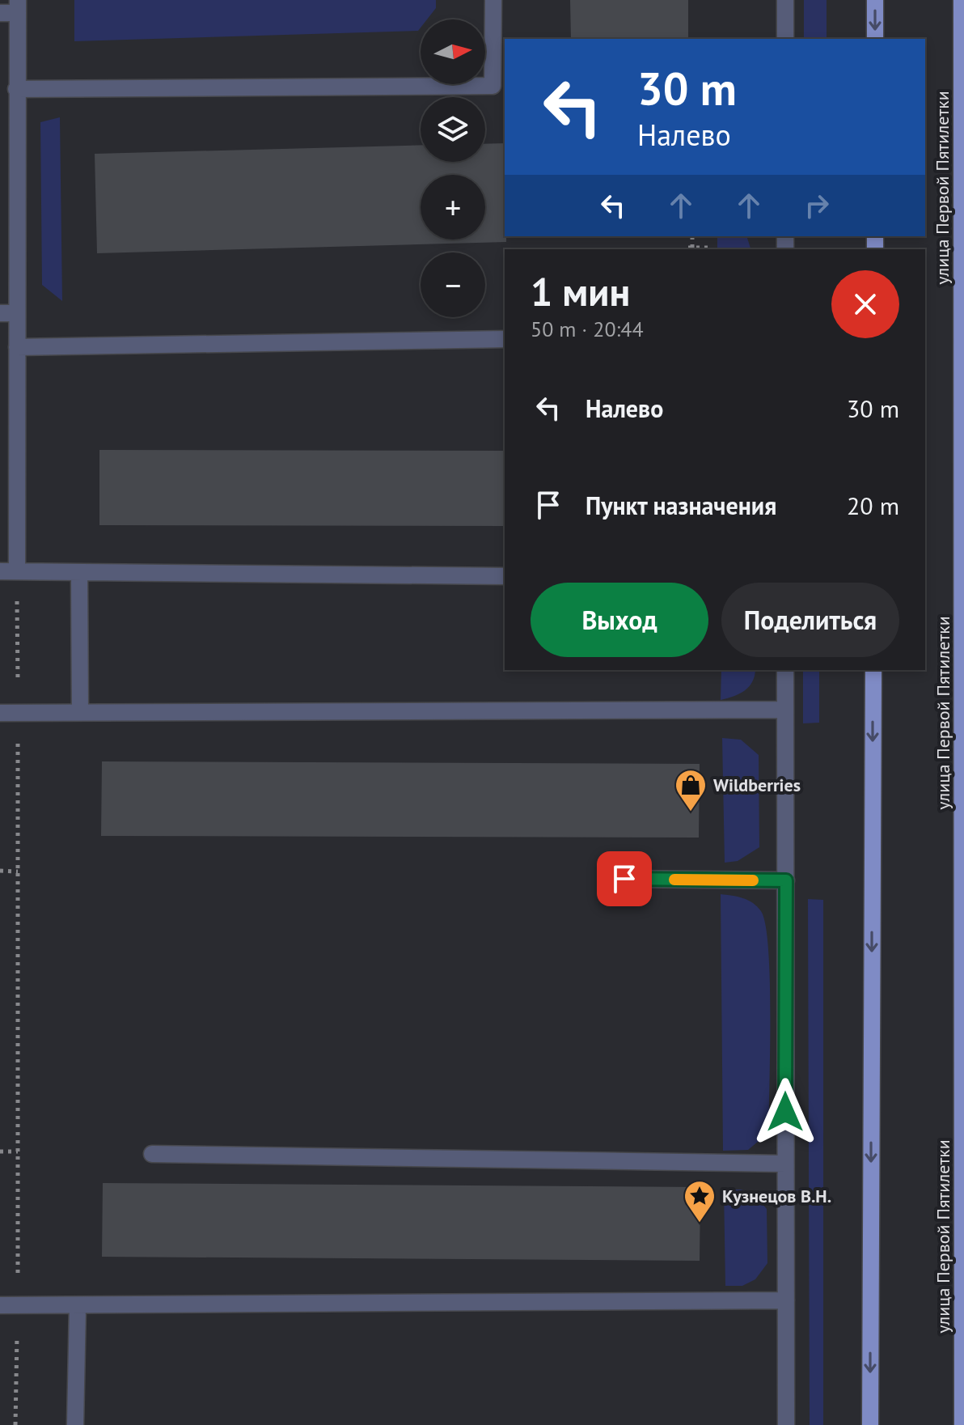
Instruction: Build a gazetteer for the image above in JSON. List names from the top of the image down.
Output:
{
  "streets": {
    "main road": ["улица Первой Пятилетки"]
  },
  "places": {
    "shop": ["Wildberries"],
    "place": ["Кузнецов В.Н."]
  },
  "north": "right",
  "page": {
    "map_buttons": ["+", "−"],
    "turn": ["30 m", "Налево"],
    "heading": ["1 мин", "50 m · 20:44"],
    "list": [
      {
        "name": "Налево",
        "value": "30 m"
      },
      {
        "name": "Пункт назначения",
        "value": "20 m"
      }
    ],
    "buttons": ["Выход", "Поделиться"]
  }
}
